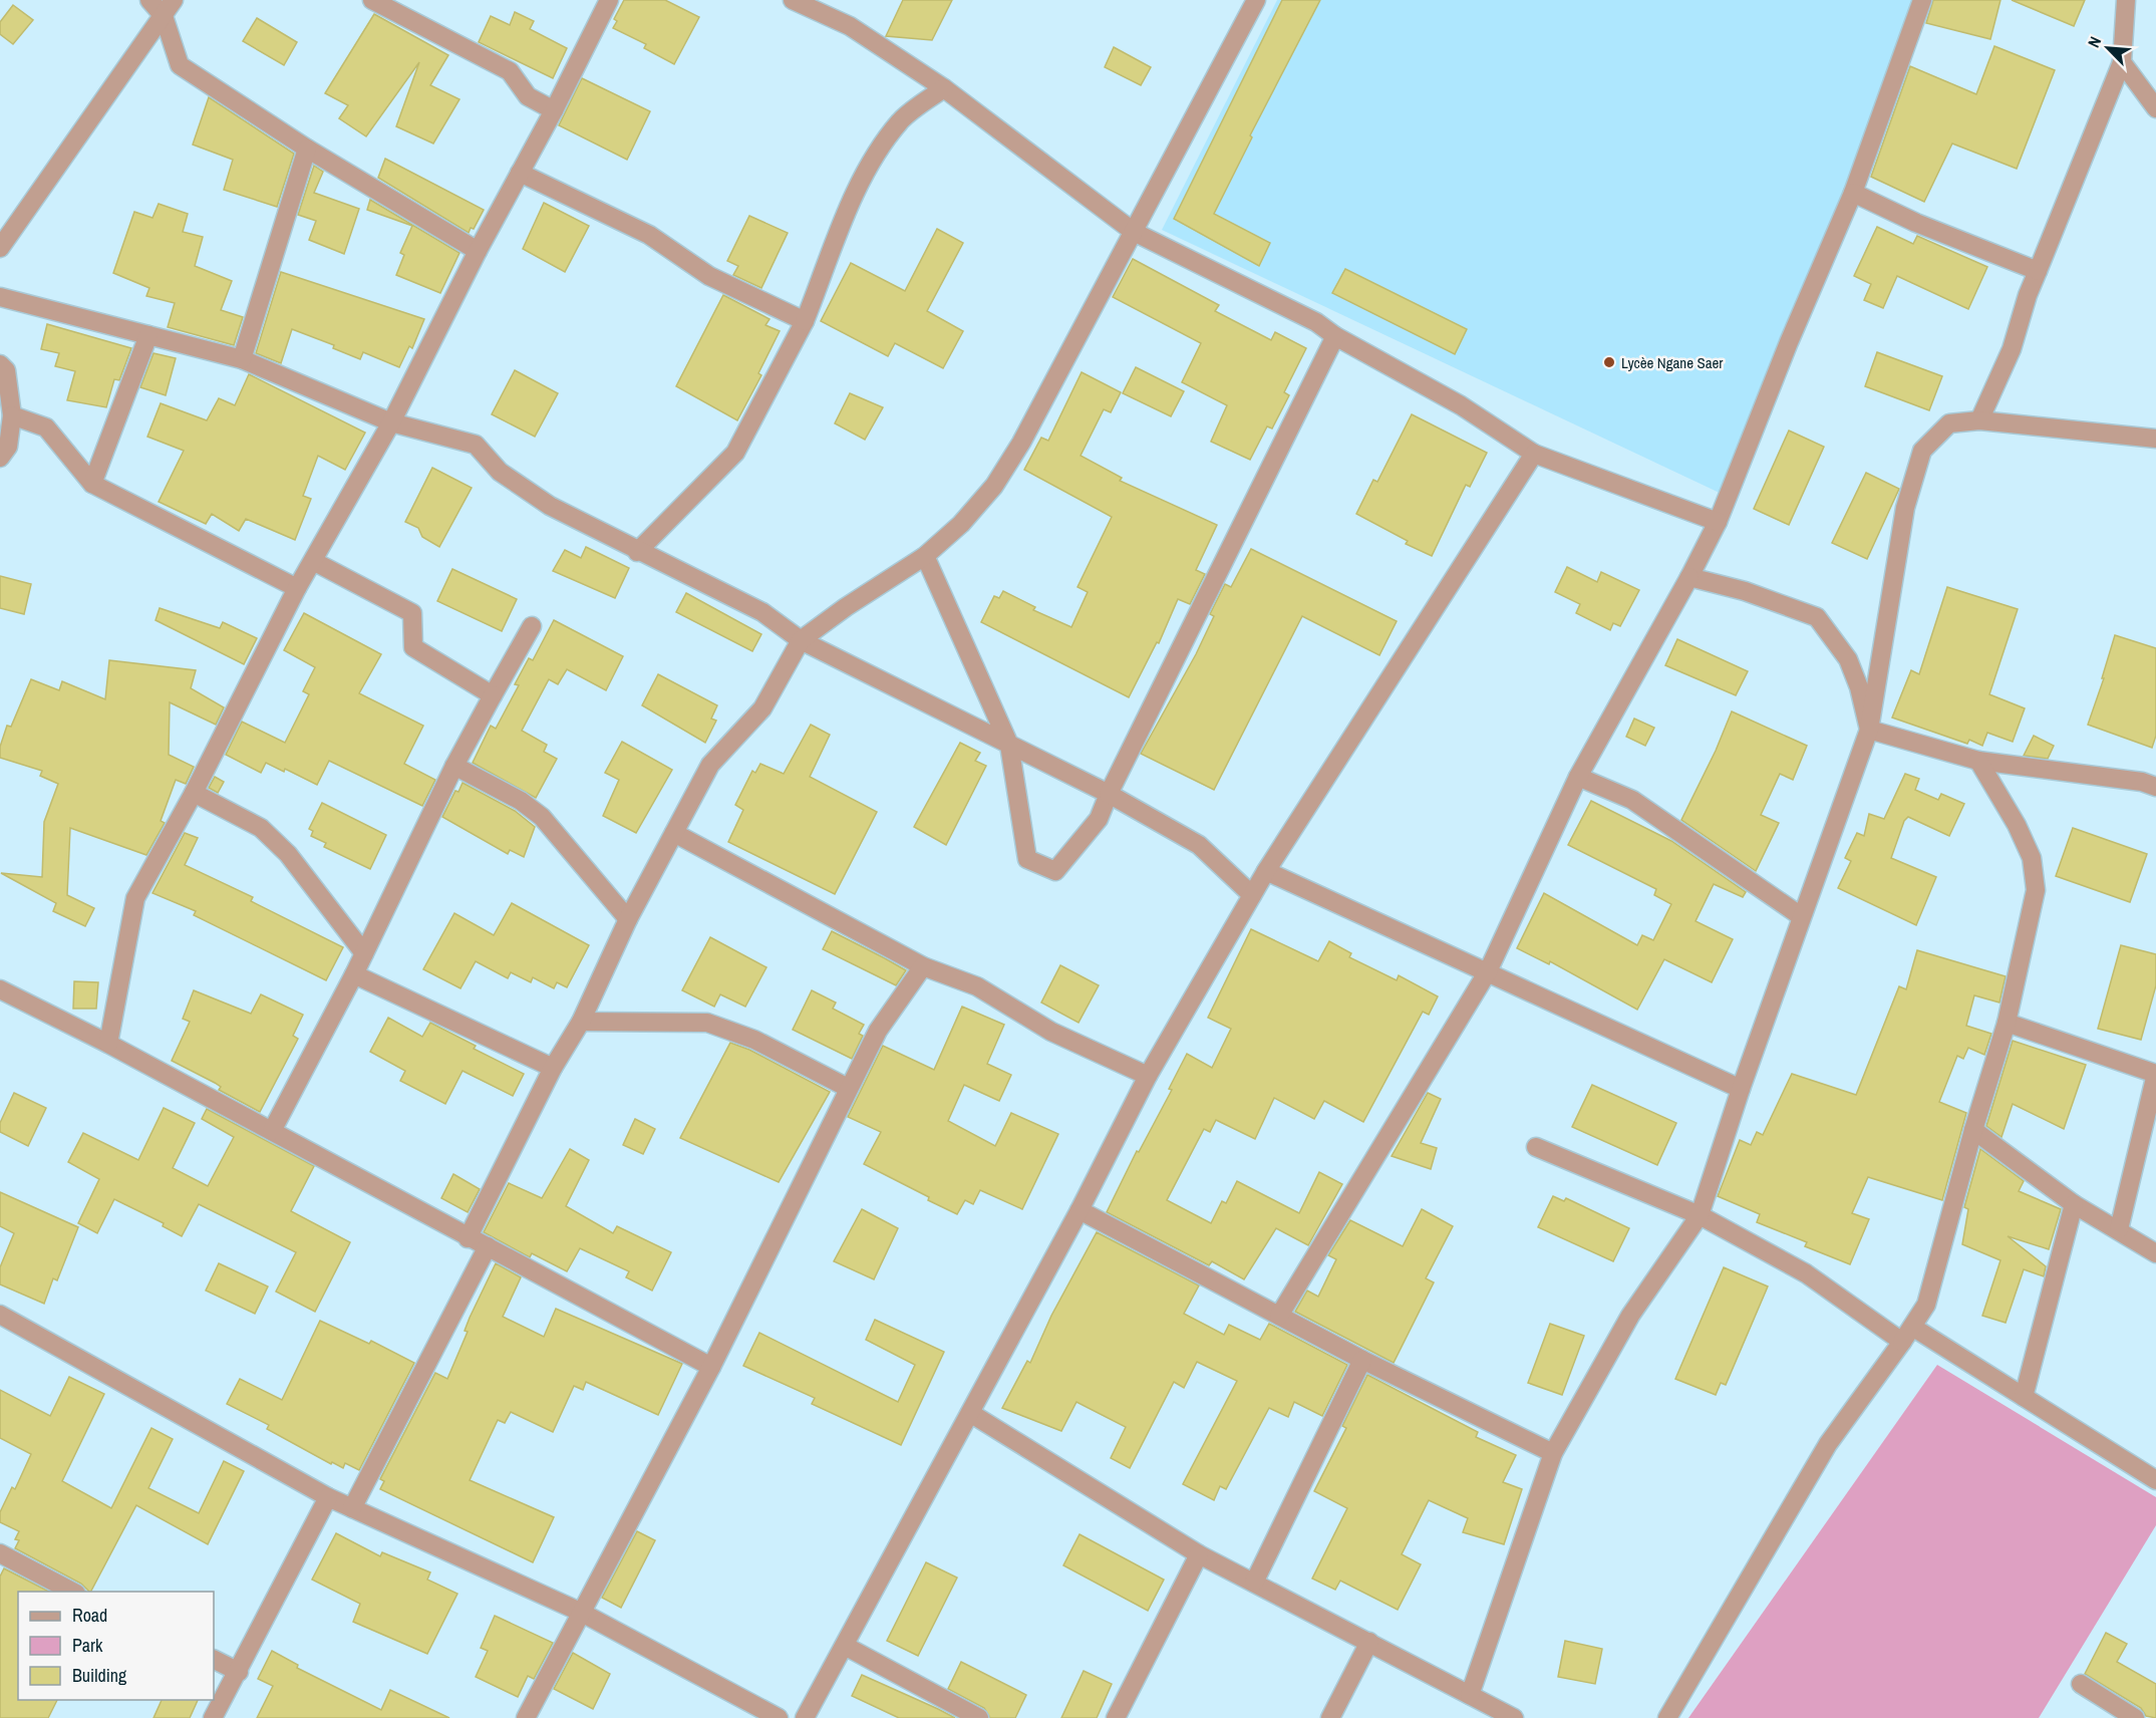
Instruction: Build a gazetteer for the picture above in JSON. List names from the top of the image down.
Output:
{
  "places": ["Lycèe Ngane Saer"],
  "legend": ["Road", "Park", "Building"],
  "north": "top left"
}
